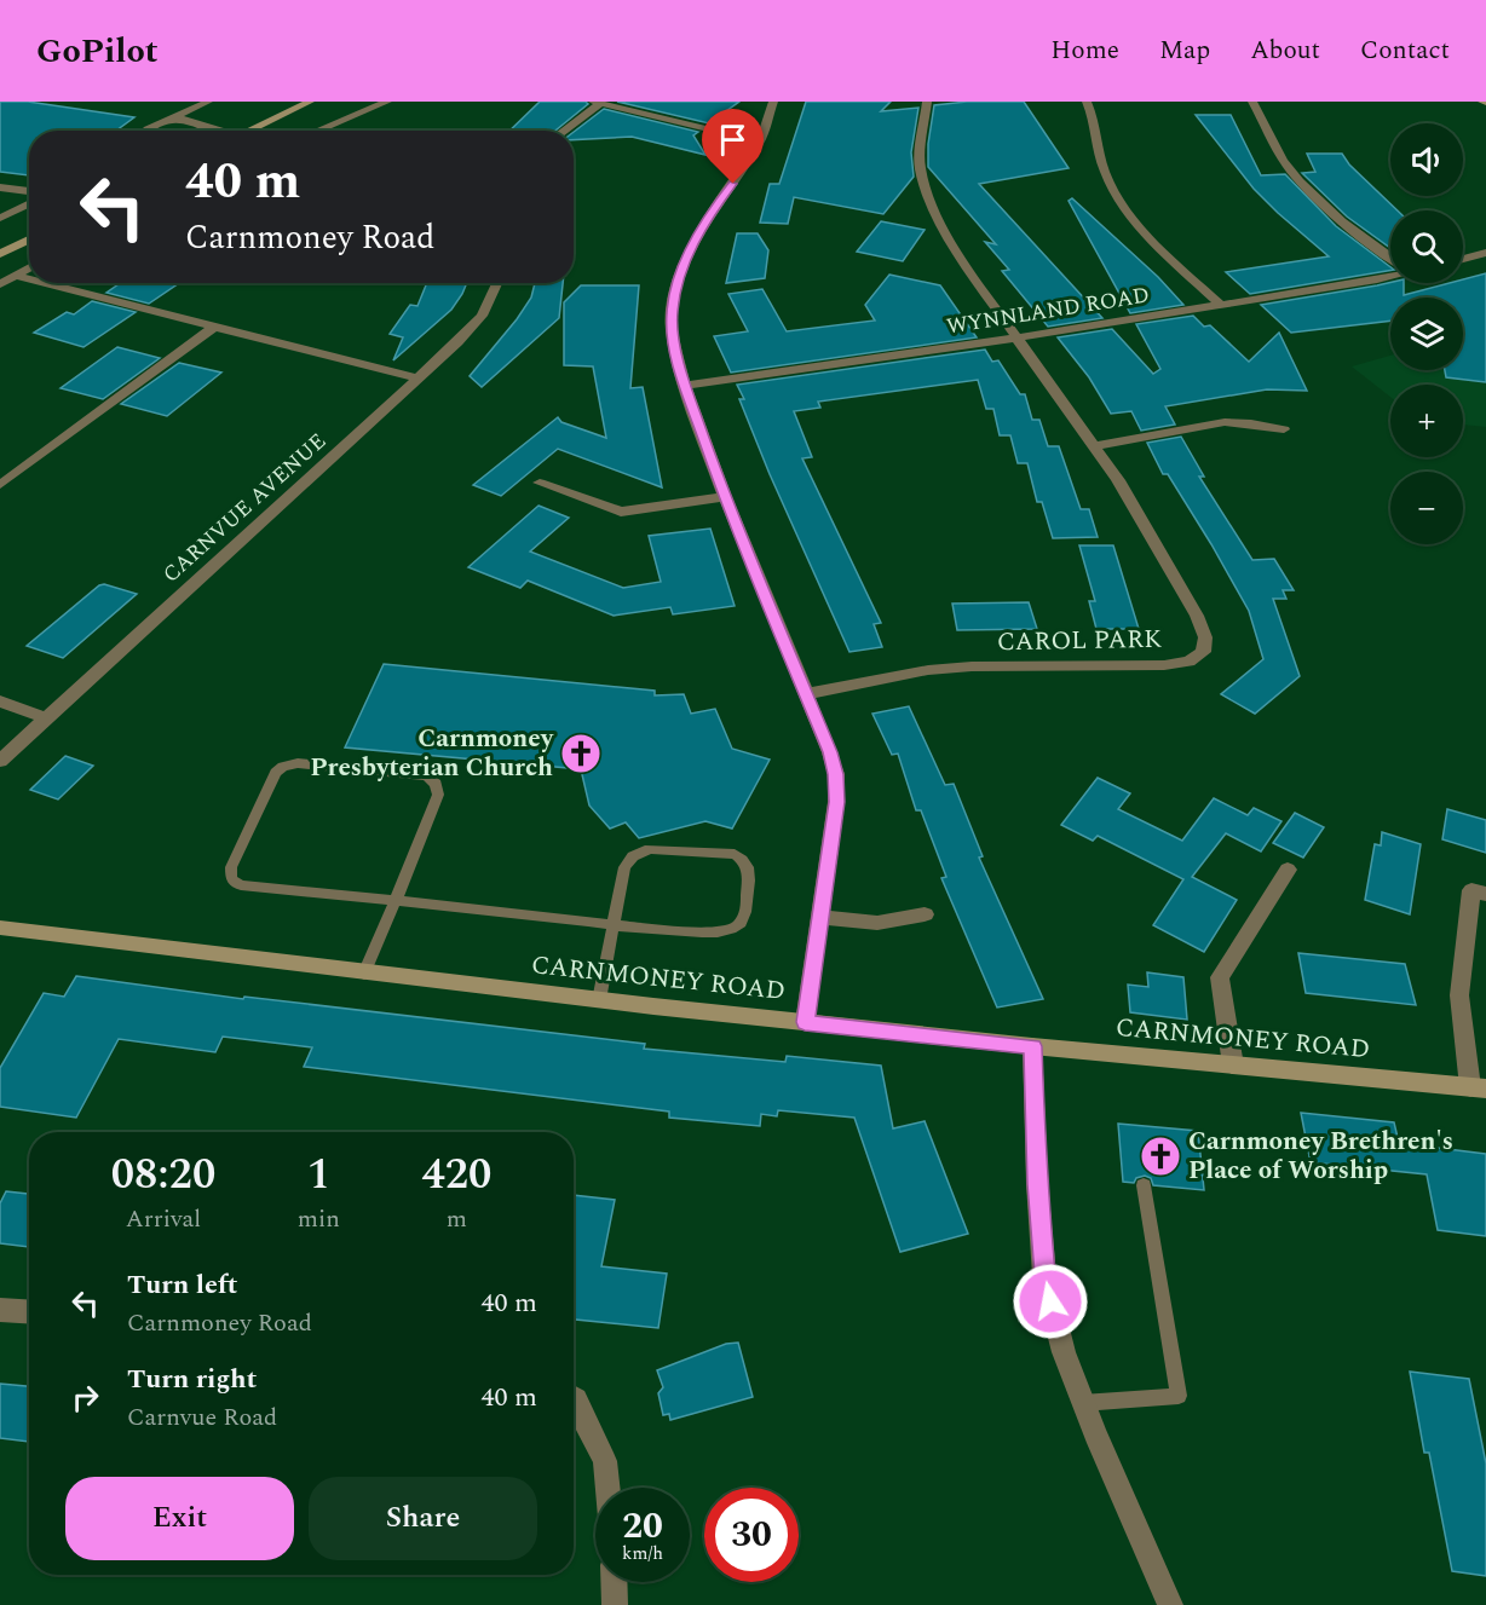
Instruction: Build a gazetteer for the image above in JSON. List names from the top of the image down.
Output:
{
  "streets": {
    "street": [
      "WYNNLAND ROAD",
      "CARNVUE AVENUE",
      "CAROL PARK",
      "CARNMONEY ROAD"
    ]
  },
  "crossings": [
    ["WYNNLAND ROAD", "CAROL PARK"]
  ],
  "places": {
    "church": ["Carnmoney Presbyterian Church", "Carnmoney Brethren's Place of Worship"]
  },
  "page": {
    "header": "GoPilot",
    "nav": [
      "Home",
      "Map",
      "About",
      "Contact"
    ],
    "map_buttons": ["+", "−"],
    "turn": ["40 m", "Carnmoney Road"],
    "eta": [
      "08:20",
      "Arrival",
      "1",
      "min",
      "420",
      "m"
    ],
    "list": [
      {
        "name": "Turn left",
        "note": "Carnmoney Road",
        "value": "40 m"
      },
      {
        "name": "Turn right",
        "note": "Carnvue Road",
        "value": "40 m"
      }
    ],
    "buttons": ["Exit", "Share"],
    "speed": "20 km/h",
    "limit": "30"
  }
}
